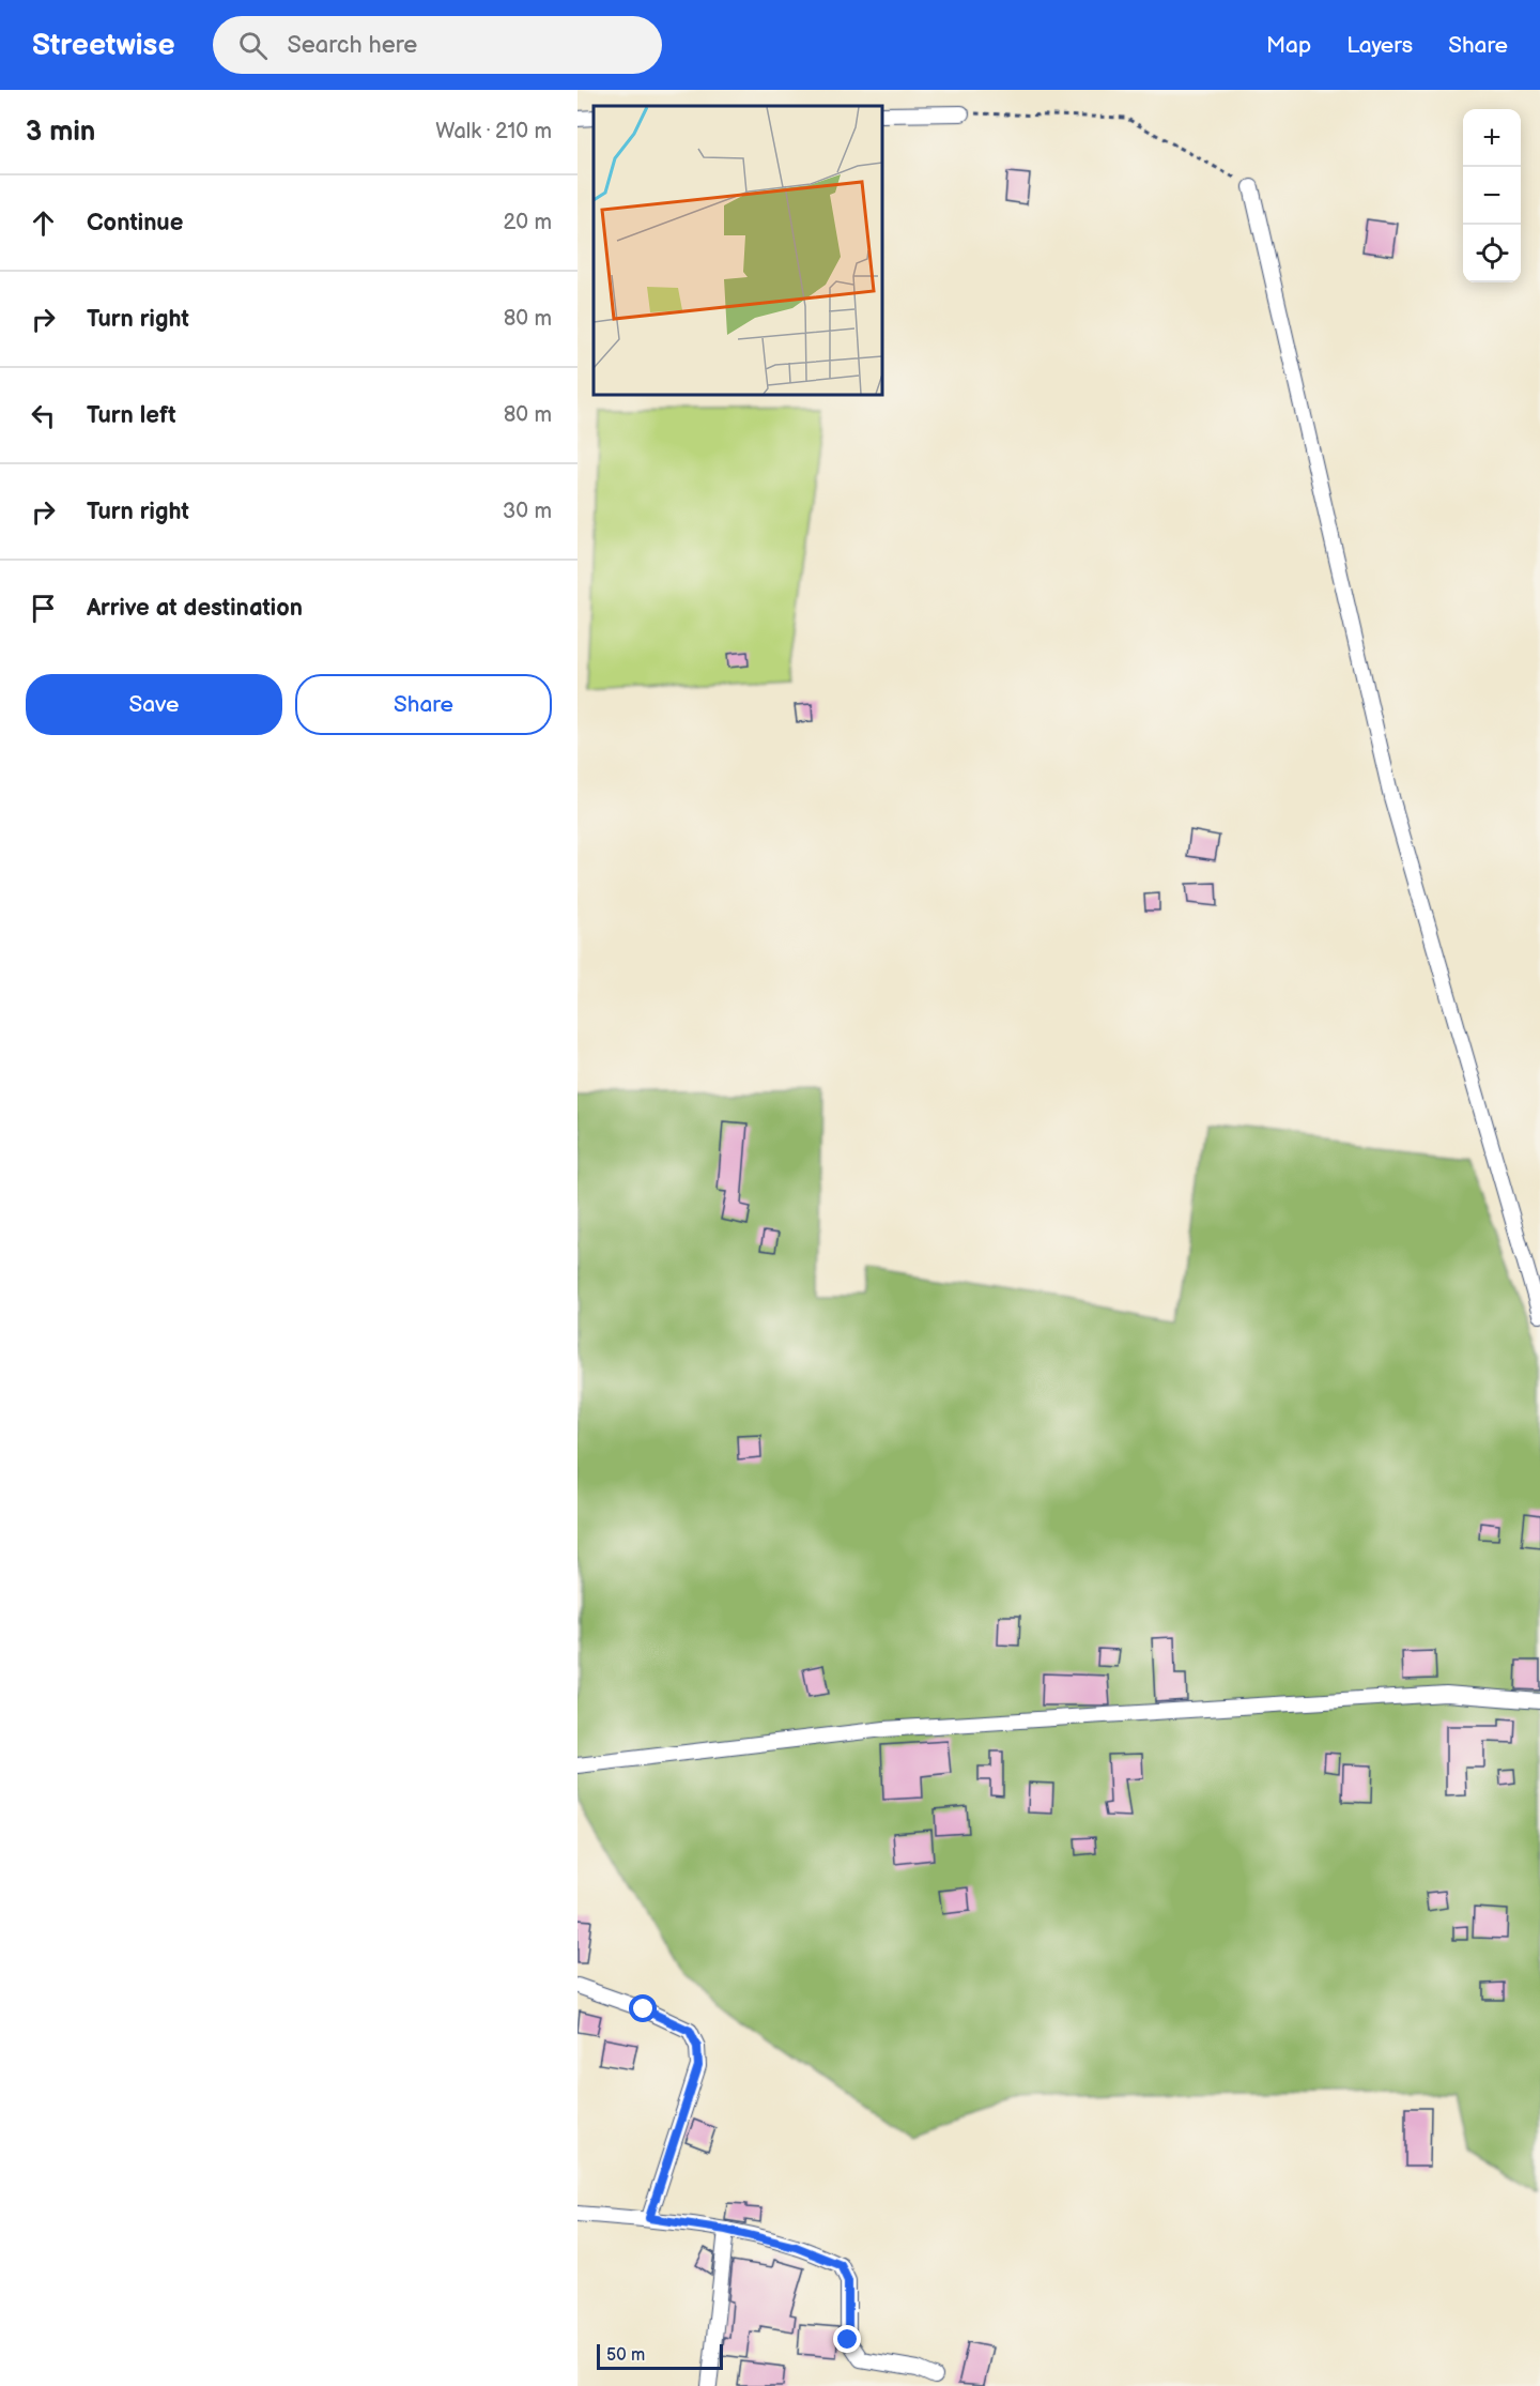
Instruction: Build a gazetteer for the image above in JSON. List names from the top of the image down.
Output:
{
  "scale_bar": "50 m",
  "page": {
    "header": "Streetwise",
    "search": "Search here",
    "nav": ["Map", "Layers", "Share"],
    "heading": ["3 min", "Walk · 210 m"],
    "map_buttons": ["+", "−"],
    "list": [
      ["Continue", "20 m"],
      ["Turn right", "80 m"],
      ["Turn left", "80 m"],
      ["Turn right", "30 m"],
      "Arrive at destination"
    ],
    "buttons": ["Save", "Share"],
    "scale": "50 m"
  }
}
